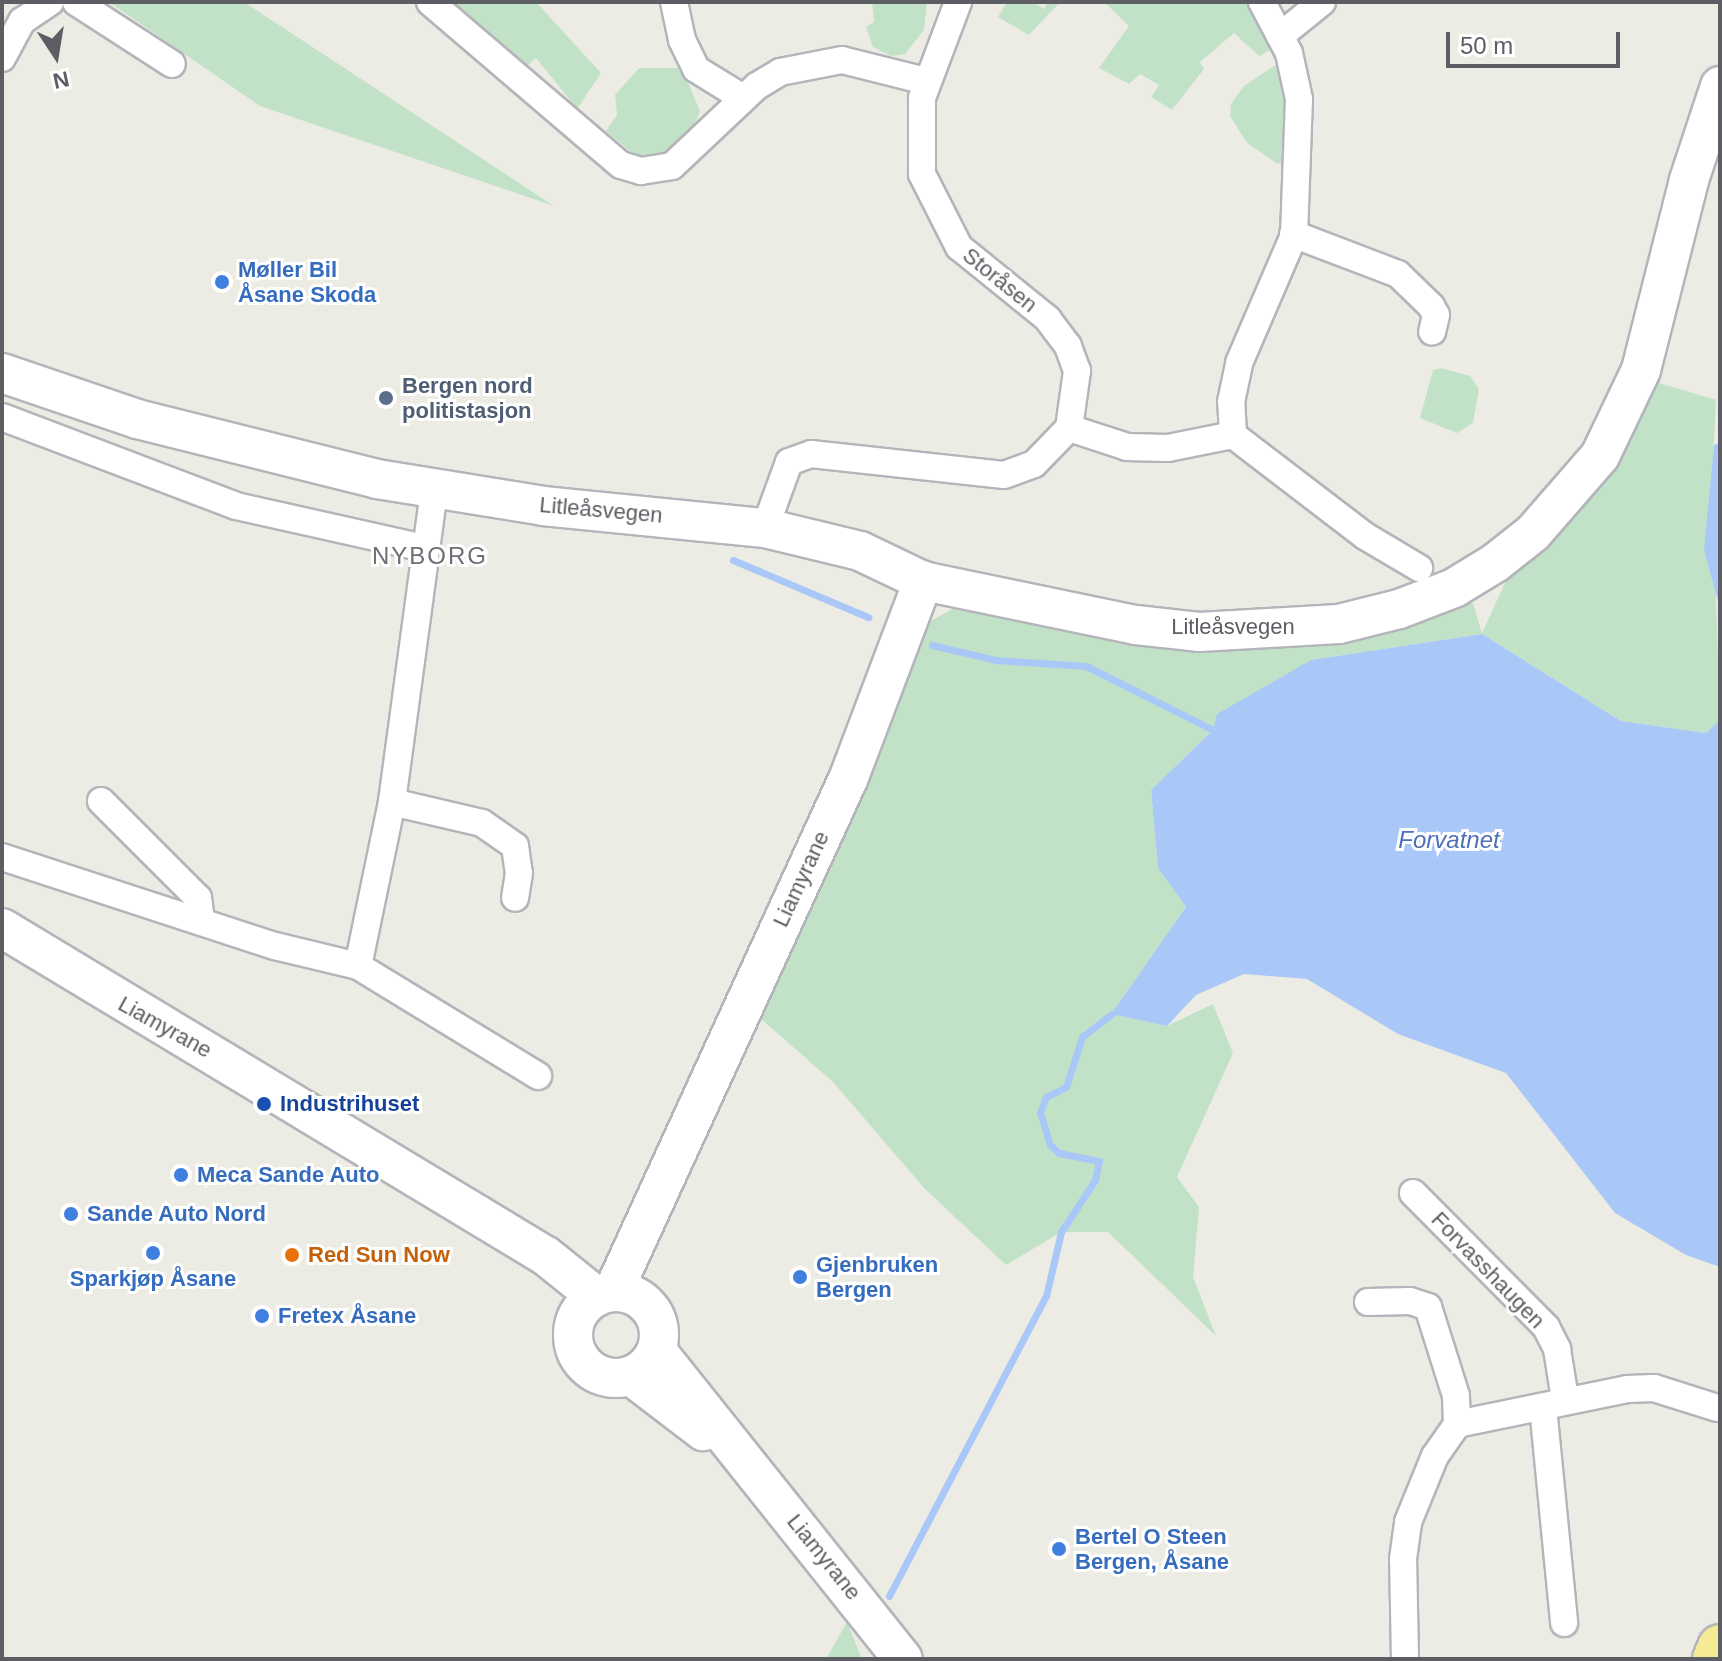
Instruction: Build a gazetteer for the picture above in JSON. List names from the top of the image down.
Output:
{
  "streets": {
    "street": [
      "Storåsen",
      "Litleåsvegen",
      "Liamyrane",
      "Forvasshaugen"
    ]
  },
  "crossings": [
    ["Litleåsvegen", "Liamyrane"]
  ],
  "districts": ["NYBORG"],
  "water": ["Forvatnet"],
  "places": [
    "Møller Bil Åsane Skoda",
    "Bergen nord politistasjon",
    "Industrihuset",
    "Meca Sande Auto",
    "Sande Auto Nord",
    "Sparkjøp Åsane",
    "Red Sun Now",
    "Gjenbruken Bergen",
    "Fretex Åsane",
    "Bertel O Steen Bergen, Åsane"
  ],
  "scale_bar": "50 m",
  "north": "bottom"
}
